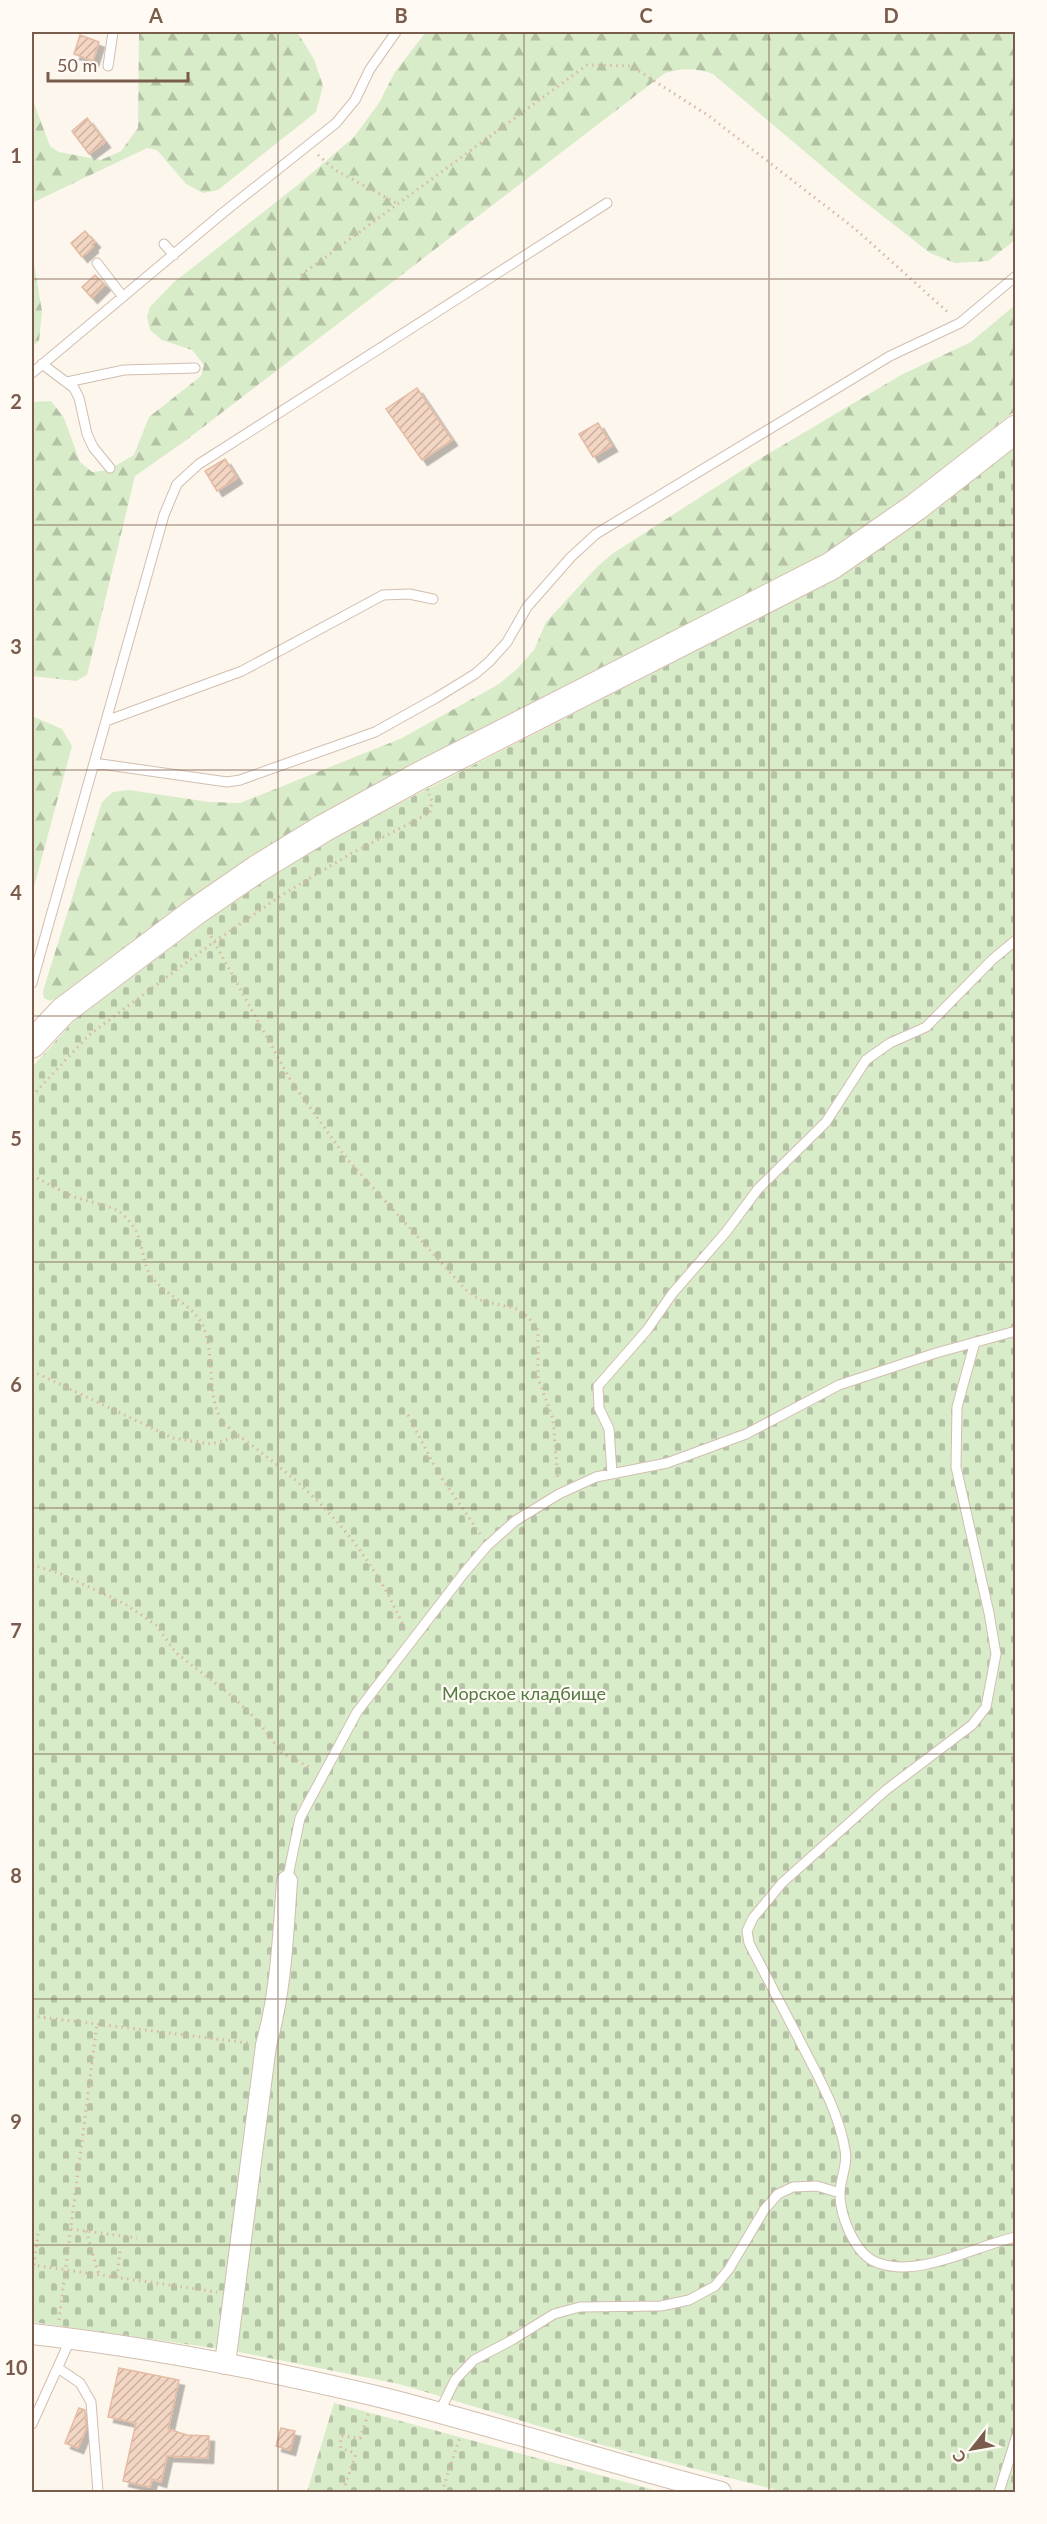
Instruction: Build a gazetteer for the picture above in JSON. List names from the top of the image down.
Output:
{
  "parks": ["Морское кладбище"],
  "scale_bar": "50 m",
  "north": "bottom left",
  "grid": {
    "columns": [
      "A",
      "B",
      "C",
      "D"
    ],
    "rows": [
      "1",
      "2",
      "3",
      "4",
      "5",
      "6",
      "7",
      "8",
      "9",
      "10"
    ]
  }
}
